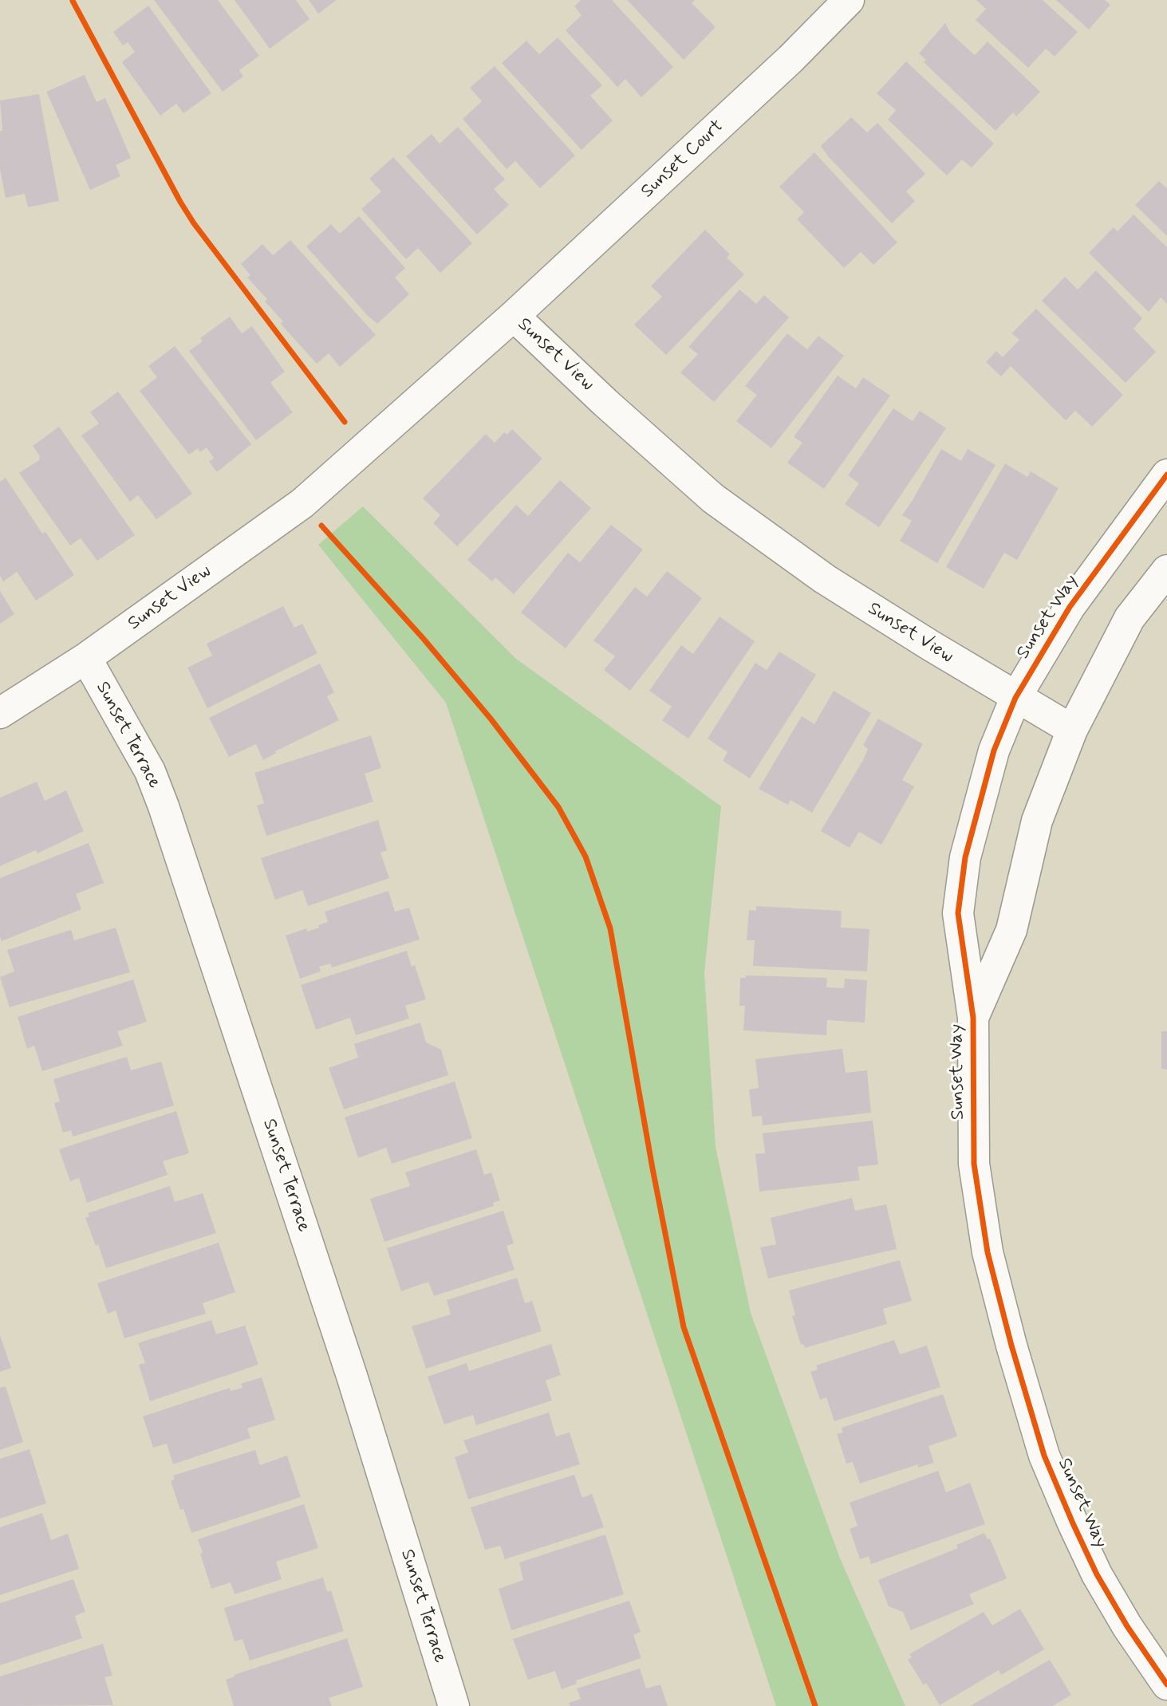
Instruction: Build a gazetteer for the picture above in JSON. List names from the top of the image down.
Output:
{
  "streets": {
    "street": [
      "Sunset Court",
      "Sunset View",
      "Sunset Way",
      "Sunset Terrace"
    ]
  },
  "crossings": [
    ["Sunset Court", "Sunset View"],
    ["Sunset View", "Sunset Way"],
    ["Sunset View", "Sunset Terrace"]
  ]
}
